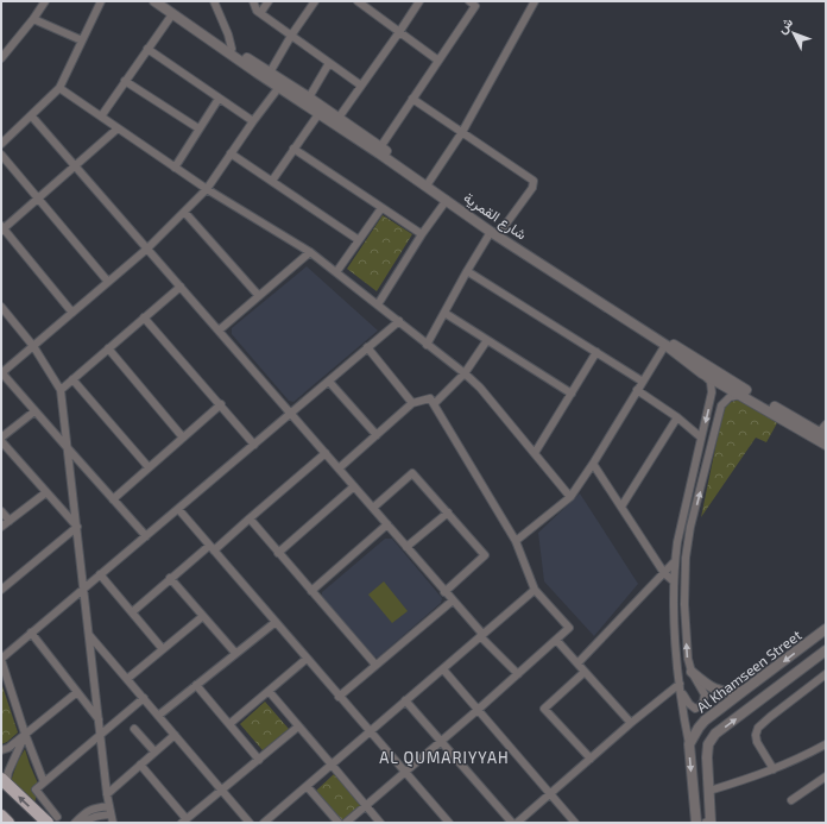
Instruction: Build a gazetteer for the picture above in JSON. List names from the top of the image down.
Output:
{
  "streets": {
    "street": ["شارع القمرية", "Al Khamseen Street"]
  },
  "one_way": ["Al Khamseen Street"],
  "districts": ["AL QUMARIYYAH"],
  "north": "top left"
}
